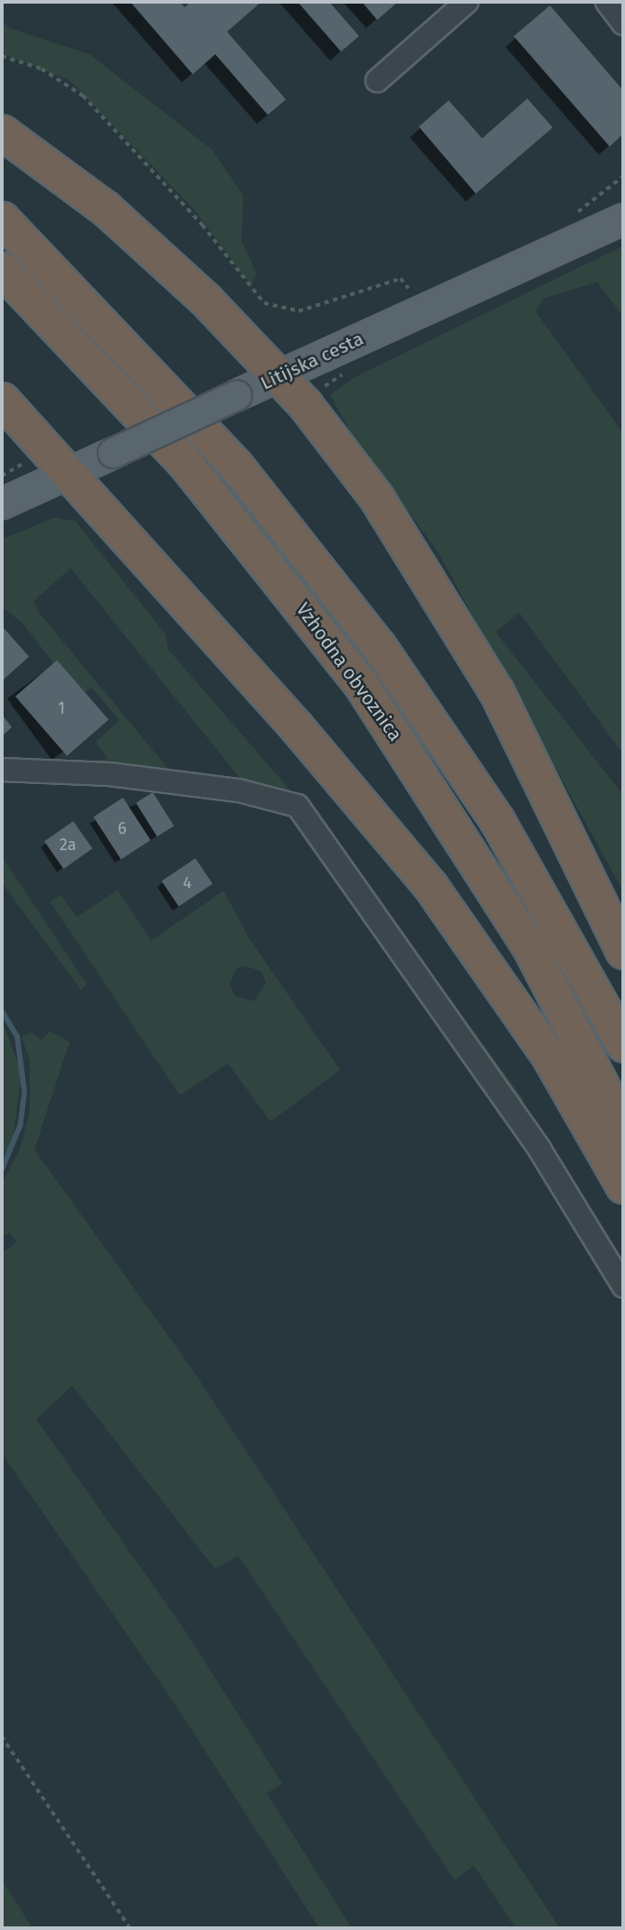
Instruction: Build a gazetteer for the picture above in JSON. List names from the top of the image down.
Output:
{
  "streets": {
    "highway": ["Vzhodna obvoznica"],
    "main road": ["Litijska cesta"]
  },
  "house_numbers": [
    "1",
    "6",
    "2a",
    "4"
  ]
}
